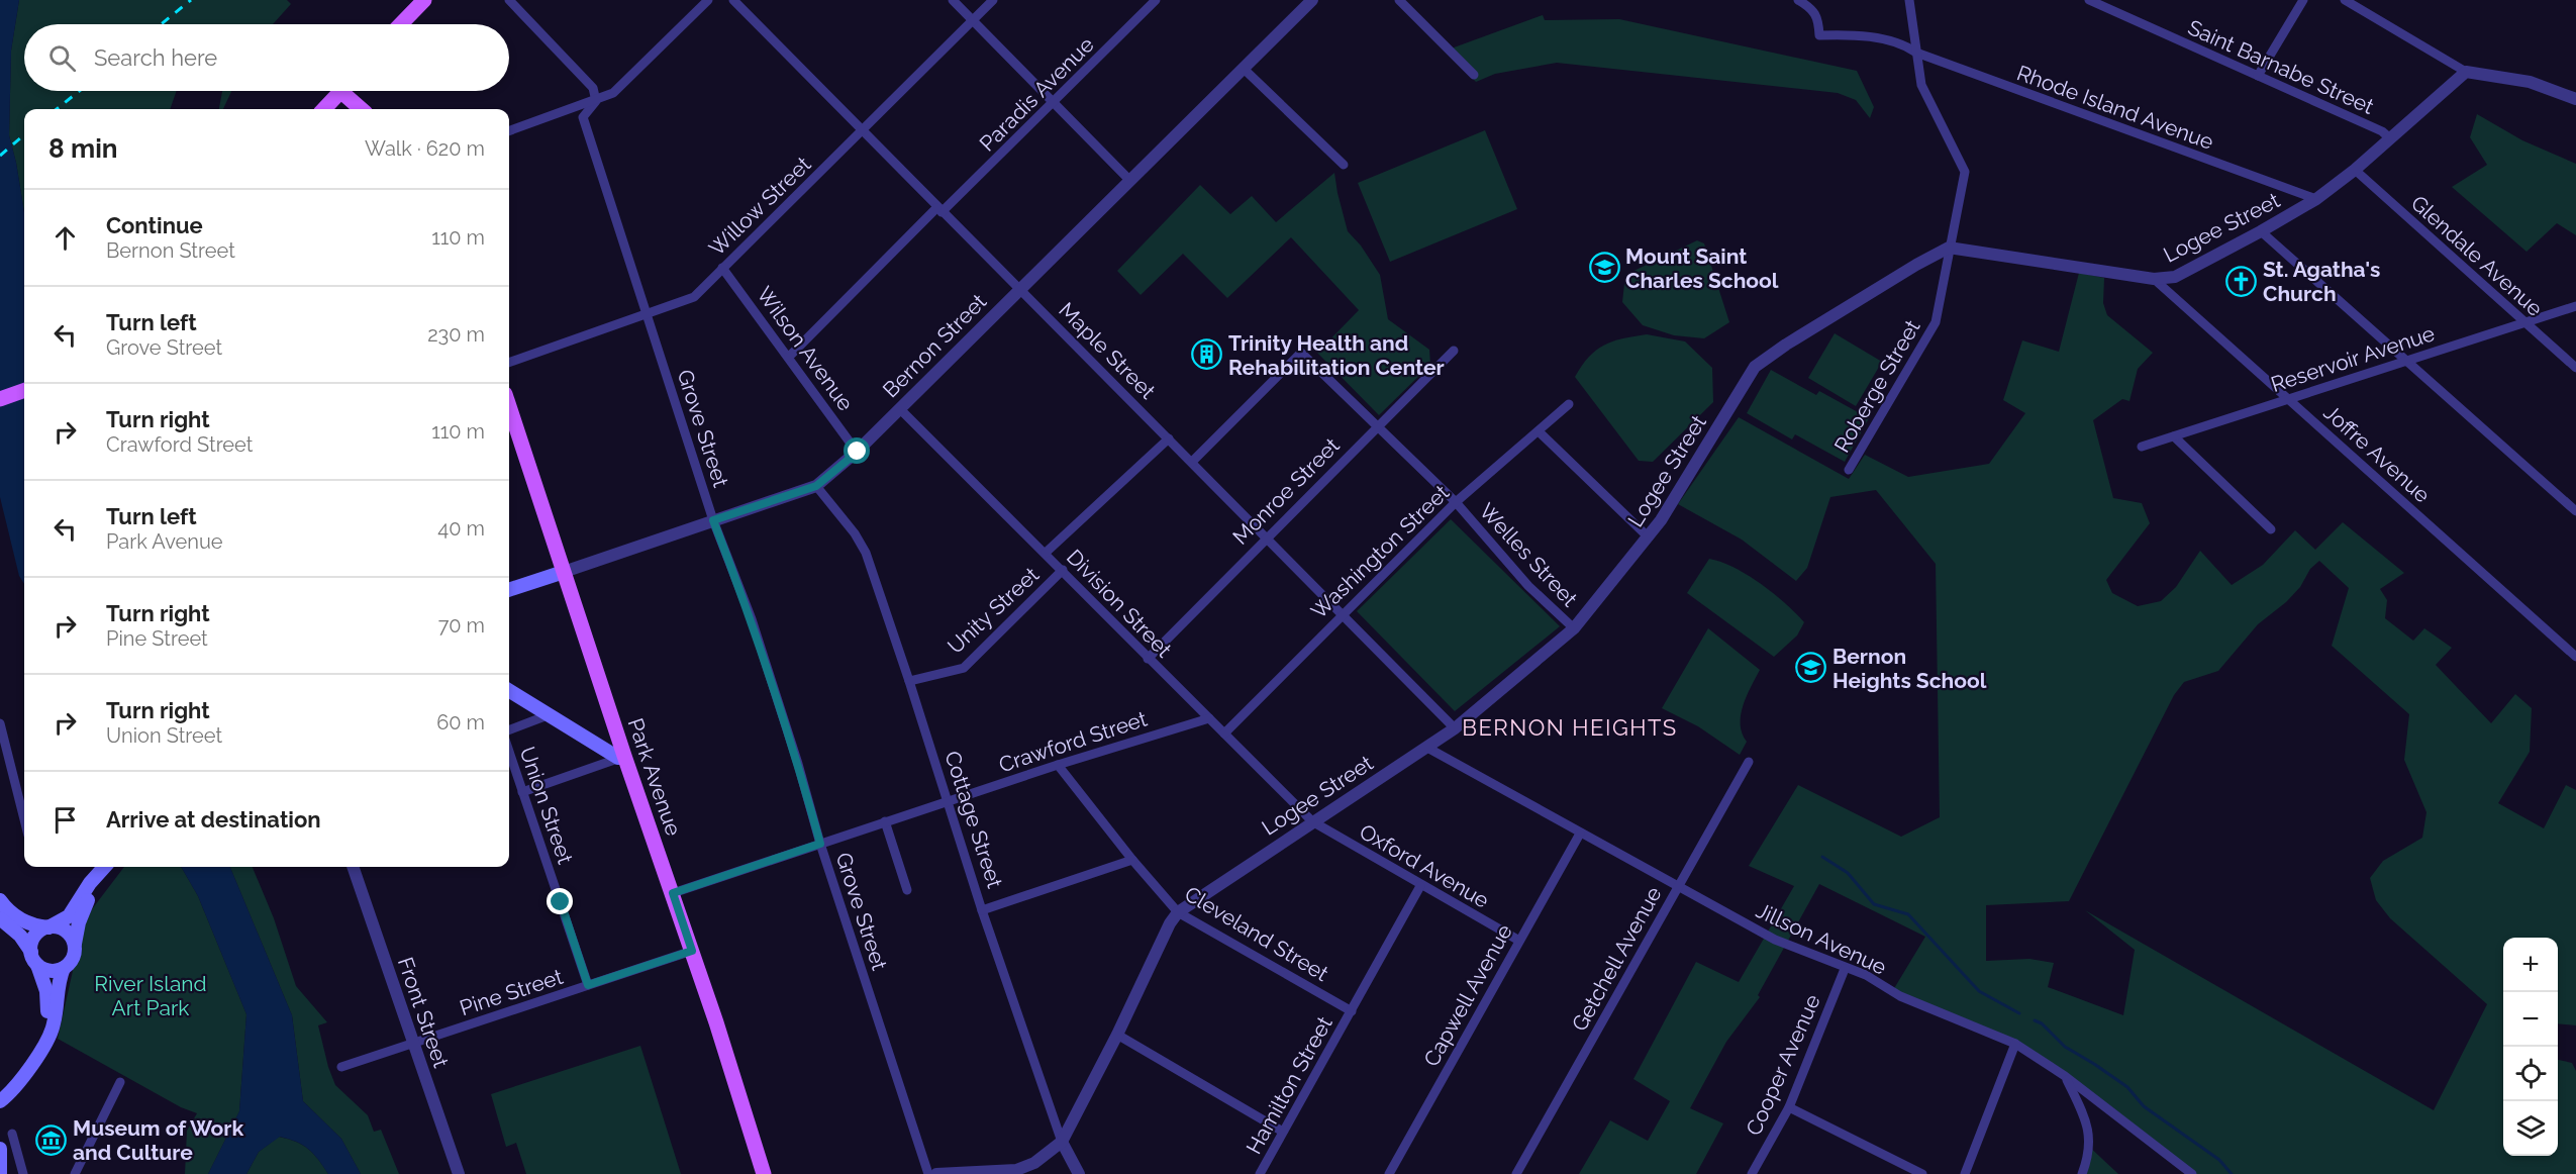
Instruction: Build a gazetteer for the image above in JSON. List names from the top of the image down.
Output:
{
  "streets": {
    "main road": ["Bernon Street", "Park Avenue"],
    "street": [
      "Saint Barnabe Street",
      "Paradis Avenue",
      "Rhode Island Avenue",
      "Willow Street",
      "Logee Street",
      "Glendale Avenue",
      "Wilson Avenue",
      "Maple Street",
      "Reservoir Avenue",
      "Roberge Street",
      "Grove Street",
      "Joffre Avenue",
      "Monroe Street",
      "Washington Street",
      "Welles Street",
      "Division Street",
      "Unity Street",
      "Crawford Street",
      "Union Street",
      "Cottage Street",
      "Oxford Avenue",
      "Cleveland Street",
      "Jillson Avenue",
      "Getchell Avenue",
      "Pine Street",
      "Capwell Avenue",
      "Front Street",
      "Cooper Avenue",
      "Hamilton Street"
    ]
  },
  "crossings": [
    ["Saint Barnabe Street", "Logee Street"],
    ["Paradis Avenue", "Wilson Avenue"],
    ["Paradis Avenue", "Maple Street"],
    ["Rhode Island Avenue", "Logee Street"],
    ["Rhode Island Avenue", "Roberge Street"],
    ["Willow Street", "Wilson Avenue"],
    ["Willow Street", "Maple Street"],
    ["Willow Street", "Grove Street"],
    ["Logee Street", "Glendale Avenue"],
    ["Logee Street", "Maple Street"],
    ["Logee Street", "Roberge Street"],
    ["Logee Street", "Joffre Avenue"],
    ["Logee Street", "Welles Street"],
    ["Logee Street", "Division Street"],
    ["Logee Street", "Cottage Street"],
    ["Logee Street", "Oxford Avenue"],
    ["Logee Street", "Cleveland Street"],
    ["Logee Street", "Jillson Avenue"],
    ["Glendale Avenue", "Reservoir Avenue"],
    ["Bernon Street", "Wilson Avenue"],
    ["Bernon Street", "Maple Street"],
    ["Bernon Street", "Grove Street"],
    ["Bernon Street", "Division Street"],
    ["Bernon Street", "Park Avenue"],
    ["Bernon Street", "Cottage Street"],
    ["Maple Street", "Monroe Street"],
    ["Maple Street", "Washington Street"],
    ["Maple Street", "Welles Street"],
    ["Reservoir Avenue", "Joffre Avenue"],
    ["Grove Street", "Crawford Street"],
    ["Monroe Street", "Welles Street"],
    ["Monroe Street", "Division Street"],
    ["Washington Street", "Welles Street"],
    ["Washington Street", "Division Street"],
    ["Division Street", "Unity Street"],
    ["Division Street", "Crawford Street"],
    ["Division Street", "Oxford Avenue"],
    ["Unity Street", "Cottage Street"],
    ["Crawford Street", "Park Avenue"],
    ["Crawford Street", "Cottage Street"],
    ["Crawford Street", "Cleveland Street"],
    ["Park Avenue", "Pine Street"],
    ["Union Street", "Pine Street"],
    ["Oxford Avenue", "Capwell Avenue"],
    ["Oxford Avenue", "Hamilton Street"],
    ["Cleveland Street", "Hamilton Street"],
    ["Jillson Avenue", "Getchell Avenue"],
    ["Jillson Avenue", "Capwell Avenue"],
    ["Jillson Avenue", "Cooper Avenue"],
    ["Pine Street", "Front Street"]
  ],
  "districts": ["BERNON HEIGHTS"],
  "parks": ["River Island Art Park"],
  "places": {
    "school or university": ["Mount Saint Charles School", "Bernon Heights School"],
    "church": ["St. Agatha's Church"],
    "building": ["Trinity Health and Rehabilitation Center"],
    "museum": ["Museum of Work and Culture"]
  },
  "page": {
    "search": "Search here",
    "heading": ["8 min", "Walk · 620 m"],
    "list": [
      ["Continue", "Bernon Street", "110 m"],
      ["Turn left", "Grove Street", "230 m"],
      ["Turn right", "Crawford Street", "110 m"],
      ["Turn left", "Park Avenue", "40 m"],
      ["Turn right", "Pine Street", "70 m"],
      ["Turn right", "Union Street", "60 m"],
      "Arrive at destination"
    ],
    "map_buttons": ["+", "−"]
  }
}
